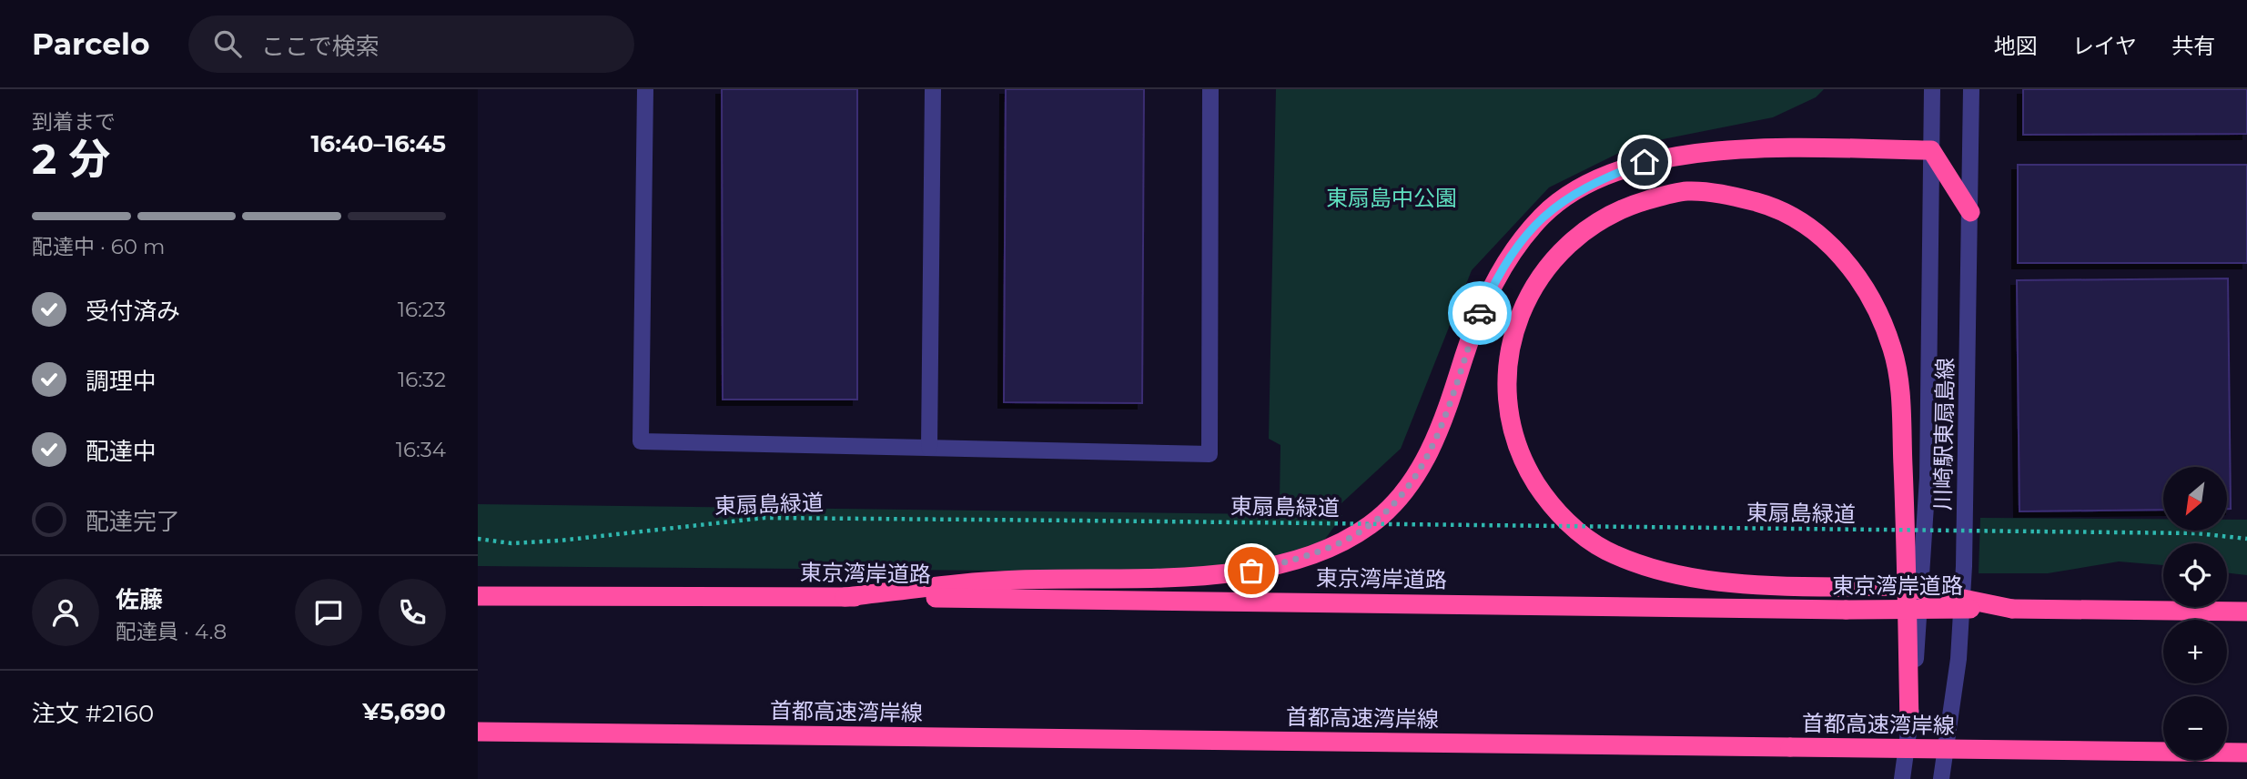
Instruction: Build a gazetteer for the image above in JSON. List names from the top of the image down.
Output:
{
  "streets": {
    "highway": ["東京湾岸道路", "首都高速湾岸線"],
    "street": ["川崎駅東扇島線"],
    "path": ["東扇島緑道"]
  },
  "parks": ["東扇島中公園"],
  "north": "bottom left",
  "page": {
    "header": "Parcelo",
    "search": "ここで検索",
    "nav": ["地図", "レイヤ", "共有"],
    "heading": ["2 分", "到着まで", "16:40–16:45"],
    "panel": [
      "佐藤",
      "配達員 · 4.8",
      "注文 #2160",
      "¥5,690"
    ],
    "bar": "配達中 · 60 m",
    "list": [
      ["受付済み", "16:23"],
      ["調理中", "16:32"],
      ["配達中", "16:34"],
      "配達完了"
    ],
    "map_buttons": ["+", "−"]
  }
}
